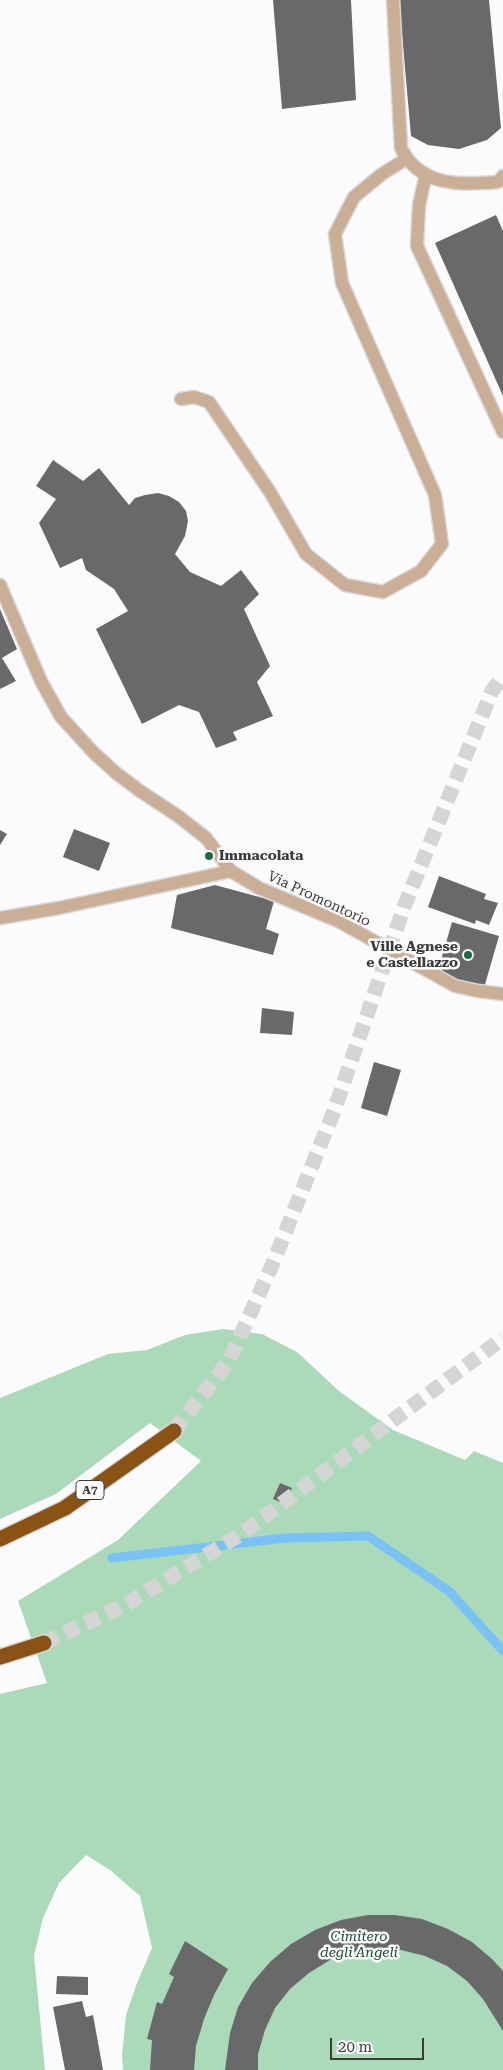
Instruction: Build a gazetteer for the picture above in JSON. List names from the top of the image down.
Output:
{
  "streets": {
    "highway": ["A7"],
    "street": ["Via Promontorio"]
  },
  "parks": ["Cimitero degli Angeli"],
  "places": ["Immacolata", "Ville Agnese e Castellazzo"],
  "scale_bar": "20 m"
}
